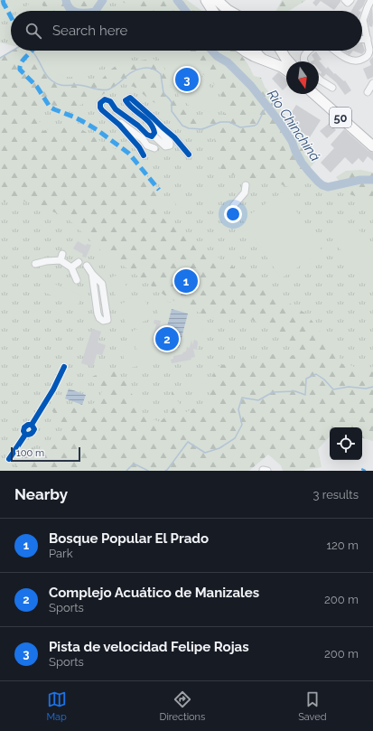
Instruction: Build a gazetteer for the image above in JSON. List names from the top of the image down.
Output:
{
  "streets": {
    "highway": ["50"]
  },
  "water": ["Río Chinchiná"],
  "scale_bar": "100 m",
  "north": "bottom",
  "page": {
    "search": "Search here",
    "pins": ["3", "1", "2"],
    "scale": "100 m",
    "heading": ["Nearby", "3 results"],
    "list": [
      {
        "mark": "1",
        "name": "Bosque Popular El Prado",
        "note": "Park",
        "value": "120 m"
      },
      {
        "mark": "2",
        "name": "Complejo Acuático de Manizales",
        "note": "Sports",
        "value": "200 m"
      },
      {
        "mark": "3",
        "name": "Pista de velocidad Felipe Rojas",
        "note": "Sports",
        "value": "200 m"
      }
    ],
    "nav": ["Map", "Directions", "Saved"]
  }
}
